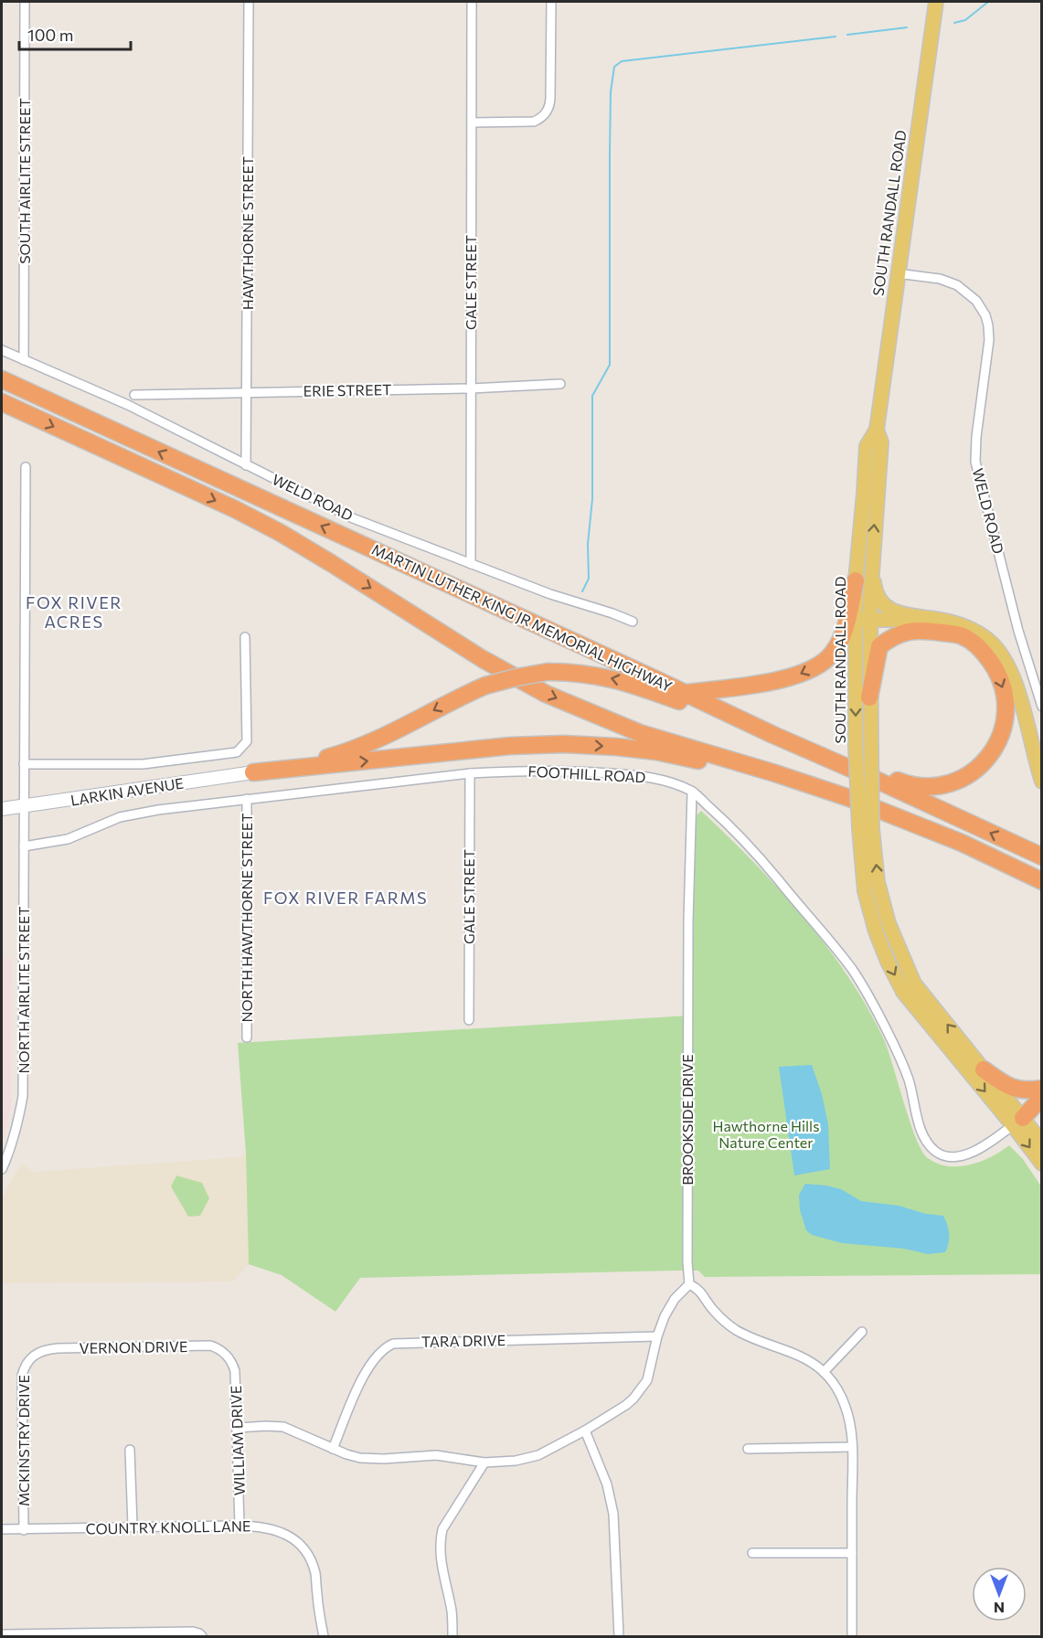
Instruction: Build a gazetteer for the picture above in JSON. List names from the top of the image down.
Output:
{
  "streets": {
    "highway": ["MARTIN LUTHER KING JR MEMORIAL HIGHWAY"],
    "main road": ["SOUTH RANDALL ROAD", "LARKIN AVENUE"],
    "street": [
      "SOUTH AIRLITE STREET",
      "HAWTHORNE STREET",
      "GALE STREET",
      "ERIE STREET",
      "WELD ROAD",
      "FOOTHILL ROAD",
      "NORTH HAWTHORNE STREET",
      "NORTH AIRLITE STREET",
      "BROOKSIDE DRIVE",
      "TARA DRIVE",
      "VERNON DRIVE",
      "MCKINSTRY DRIVE",
      "WILLIAM DRIVE",
      "COUNTRY KNOLL LANE"
    ]
  },
  "crossings": [
    ["SOUTH AIRLITE STREET", "WELD ROAD"],
    ["SOUTH RANDALL ROAD", "WELD ROAD"],
    ["HAWTHORNE STREET", "ERIE STREET"],
    ["HAWTHORNE STREET", "WELD ROAD"],
    ["GALE STREET", "ERIE STREET"],
    ["GALE STREET", "WELD ROAD"],
    ["GALE STREET", "FOOTHILL ROAD"],
    ["FOOTHILL ROAD", "NORTH HAWTHORNE STREET"],
    ["FOOTHILL ROAD", "NORTH AIRLITE STREET"],
    ["FOOTHILL ROAD", "BROOKSIDE DRIVE"],
    ["LARKIN AVENUE", "NORTH AIRLITE STREET"],
    ["VERNON DRIVE", "MCKINSTRY DRIVE"],
    ["VERNON DRIVE", "WILLIAM DRIVE"],
    ["MCKINSTRY DRIVE", "COUNTRY KNOLL LANE"],
    ["WILLIAM DRIVE", "COUNTRY KNOLL LANE"]
  ],
  "districts": ["FOX RIVER ACRES", "FOX RIVER FARMS"],
  "parks": ["Hawthorne Hills Nature Center"],
  "scale_bar": "100 m",
  "north": "bottom"
}
